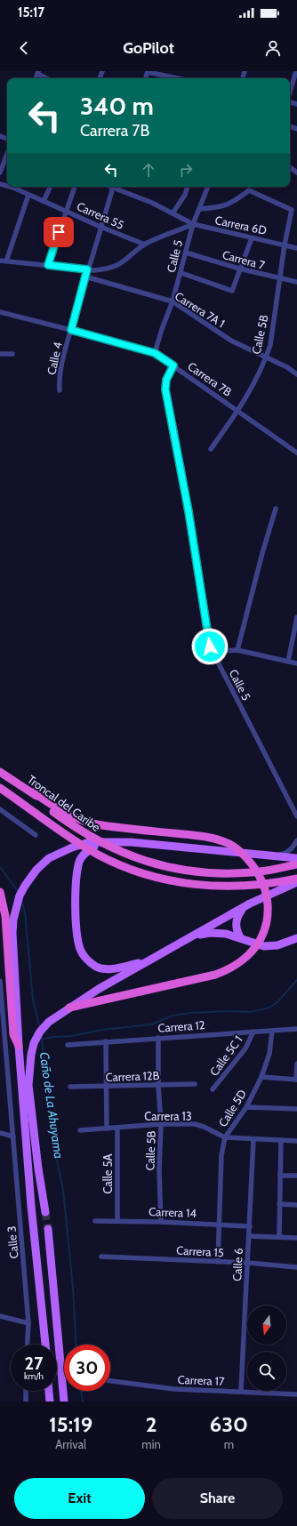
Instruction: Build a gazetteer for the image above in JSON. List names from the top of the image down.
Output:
{
  "streets": {
    "highway": ["Troncal del Caribe"],
    "street": [
      "Carrera 55",
      "Carrera 6D",
      "Calle 5",
      "Carrera 7",
      "Carrera 7A 1",
      "Calle 5B",
      "Calle 4",
      "Carrera 7B",
      "Carrera 12",
      "Calle 5C 1",
      "Carrera 12B",
      "Calle 5D",
      "Carrera 13",
      "Calle 5A",
      "Carrera 14",
      "Calle 3",
      "Carrera 15",
      "Calle 6",
      "Carrera 17"
    ]
  },
  "crossings": [
    ["Carrera 55", "Calle 4"],
    ["Carrera 6D", "Calle 5"],
    ["Carrera 6D", "Calle 5B"],
    ["Calle 5", "Carrera 7"],
    ["Calle 5", "Carrera 7A 1"],
    ["Calle 5", "Calle 5B"],
    ["Calle 5", "Carrera 7B"],
    ["Carrera 7", "Calle 5B"],
    ["Carrera 7A 1", "Calle 5B"],
    ["Carrera 7A 1", "Calle 4"],
    ["Calle 5B", "Carrera 7B"],
    ["Calle 5B", "Carrera 12"],
    ["Calle 5B", "Carrera 12B"],
    ["Calle 5B", "Carrera 13"],
    ["Calle 5B", "Carrera 14"],
    ["Calle 4", "Carrera 7B"],
    ["Carrera 12", "Calle 5C 1"],
    ["Carrera 12", "Calle 5D"],
    ["Calle 5D", "Carrera 13"],
    ["Calle 5D", "Carrera 14"],
    ["Calle 5D", "Carrera 15"],
    ["Carrera 13", "Calle 5A"],
    ["Carrera 13", "Calle 6"],
    ["Calle 5A", "Carrera 14"],
    ["Carrera 14", "Calle 6"],
    ["Carrera 15", "Calle 6"],
    ["Calle 6", "Carrera 17"]
  ],
  "water": ["Caño de La Ahuyama"],
  "north": "bottom",
  "page": {
    "status": "15:17",
    "header": "GoPilot",
    "turn": ["340 m", "Carrera 7B"],
    "speed": "27 km/h",
    "limit": "30",
    "eta": [
      "15:19",
      "Arrival",
      "2",
      "min",
      "630",
      "m"
    ],
    "buttons": ["Exit", "Share"]
  }
}
